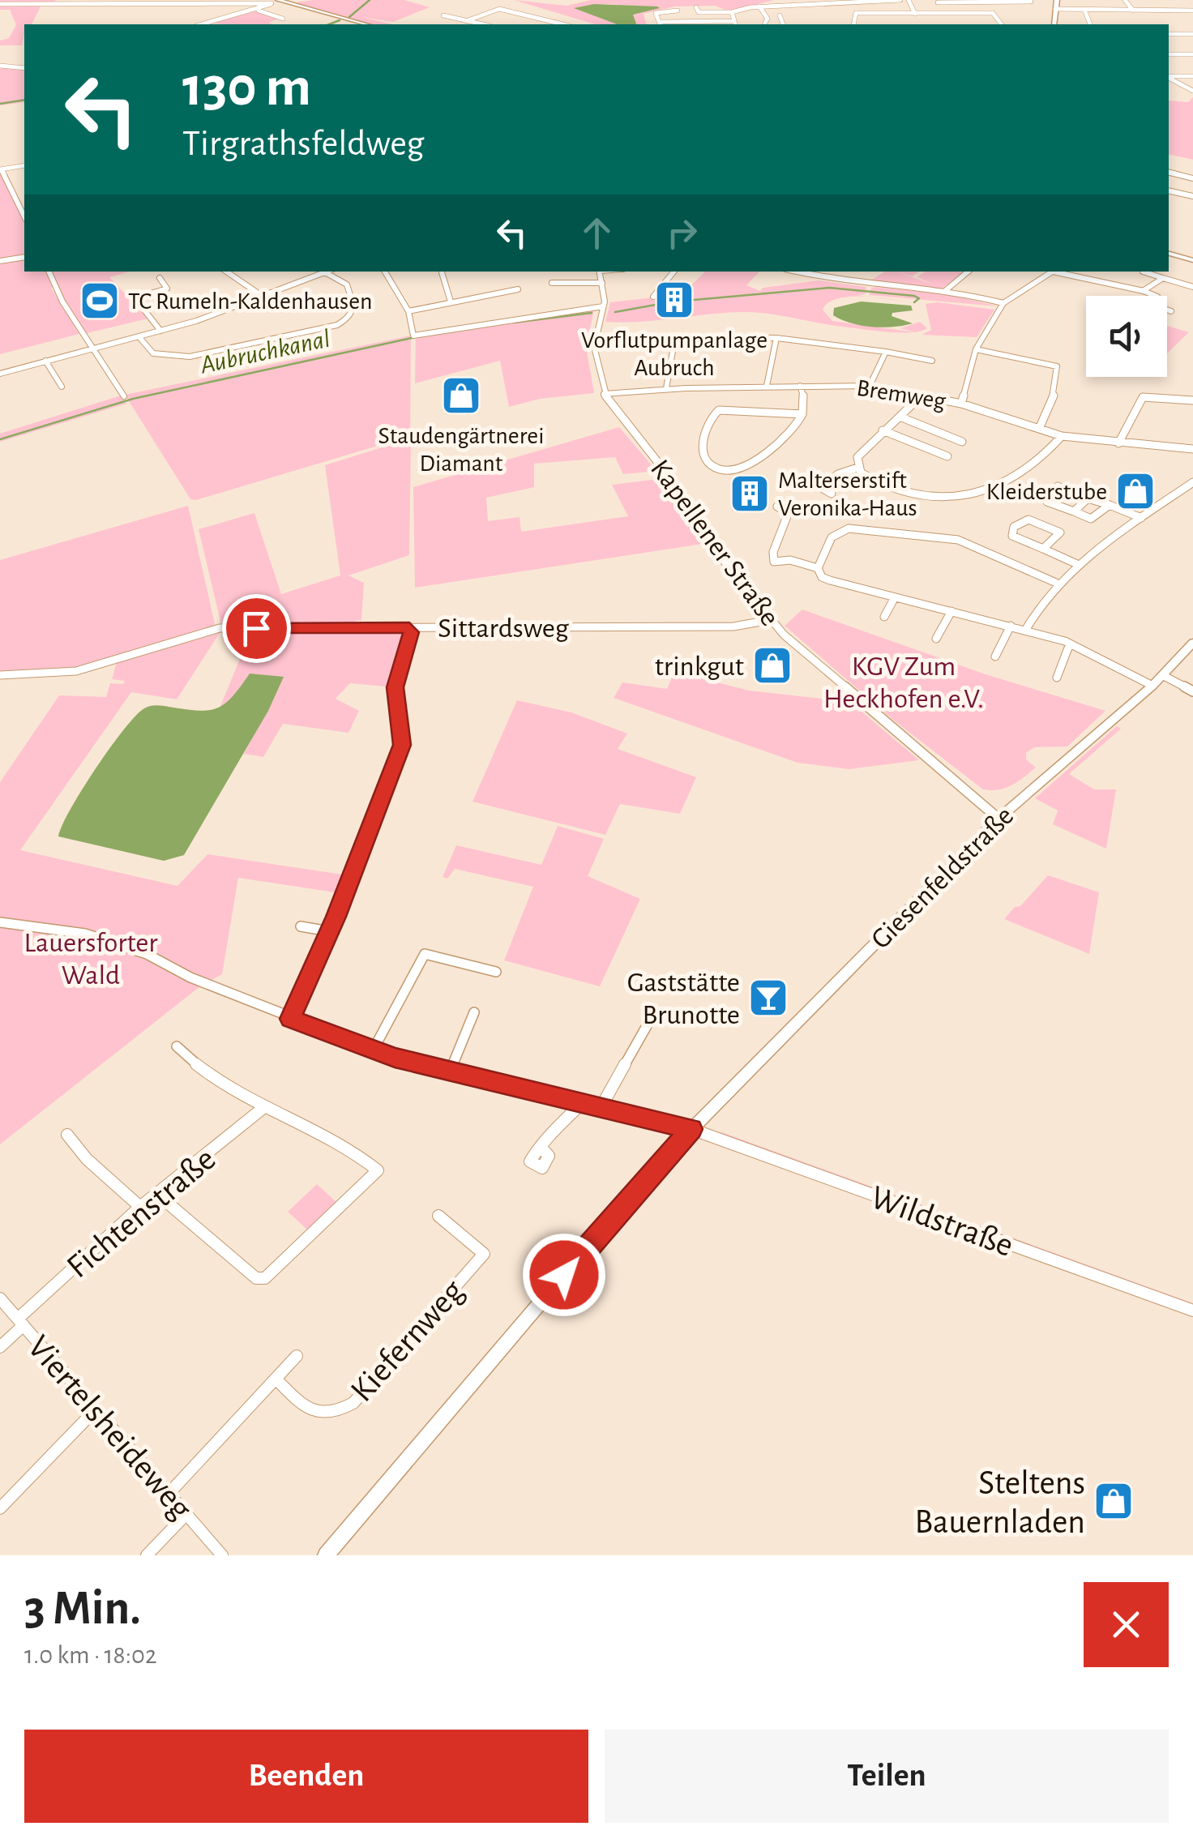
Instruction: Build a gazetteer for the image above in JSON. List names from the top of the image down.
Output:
{
  "streets": {
    "main road": ["Giesenfeldstraße"],
    "street": [
      "Bremweg",
      "Kapellener Straße",
      "Sittardsweg",
      "Fichtenstraße",
      "Wildstraße",
      "Kiefernweg",
      "Viertelsheideweg"
    ]
  },
  "crossings": [
    ["Bremweg", "Kapellener Straße"],
    ["Kapellener Straße", "Sittardsweg"],
    ["Kapellener Straße", "Giesenfeldstraße"],
    ["Giesenfeldstraße", "Wildstraße"],
    ["Fichtenstraße", "Viertelsheideweg"]
  ],
  "water": ["Aubruchkanal"],
  "parks": ["KGV Zum Heckhofen e.V.", "Lauersforter Wald"],
  "places": {
    "building": ["Vorflutpumpanlage Aubruch", "Malterserstift Veronika-Haus"],
    "sports": ["TC Rumeln-Kaldenhausen"],
    "shop": [
      "Staudengärtnerei Diamant",
      "Kleiderstube",
      "trinkgut",
      "Steltens Bauernladen"
    ],
    "bar": ["Gaststätte Brunotte"]
  },
  "page": {
    "turn": ["130 m", "Tirgrathsfeldweg"],
    "heading": ["3 Min.", "1.0 km · 18:02"],
    "buttons": ["Beenden", "Teilen"]
  }
}
